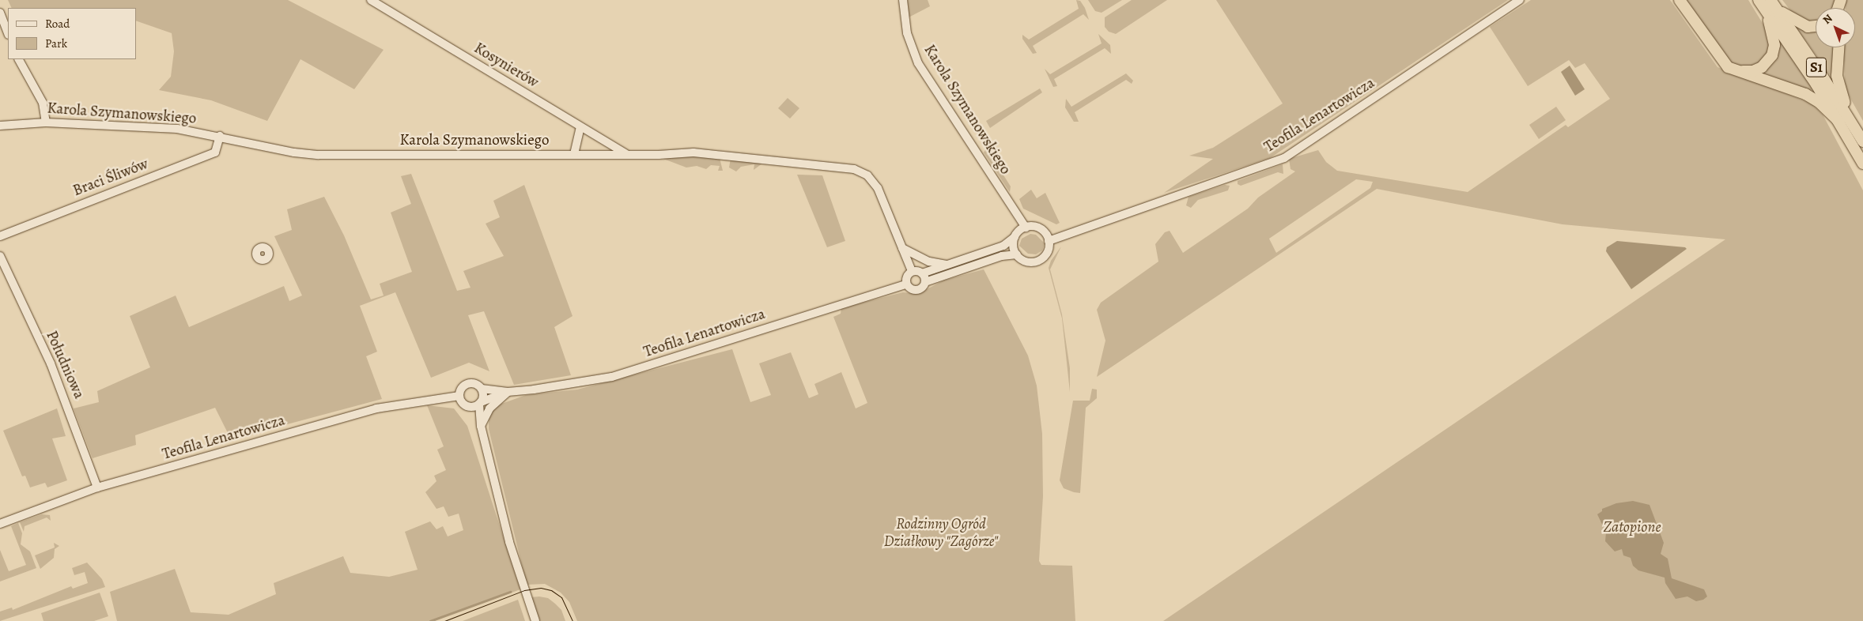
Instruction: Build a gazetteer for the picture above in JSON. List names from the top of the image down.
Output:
{
  "streets": {
    "highway": ["S1"],
    "street": [
      "Kosynierów",
      "Karola Szymanowskiego",
      "Teofila Lenartowicza",
      "Braci Śliwów",
      "Południowa"
    ]
  },
  "crossings": [
    ["Kosynierów", "Karola Szymanowskiego"],
    ["Karola Szymanowskiego", "Teofila Lenartowicza"],
    ["Karola Szymanowskiego", "Braci Śliwów"],
    ["Teofila Lenartowicza", "Południowa"]
  ],
  "water": ["Zatopione"],
  "parks": ["Rodzinny Ogród Działkowy \"Zagórze\""],
  "legend": ["Road", "Park"],
  "north": "top left"
}
